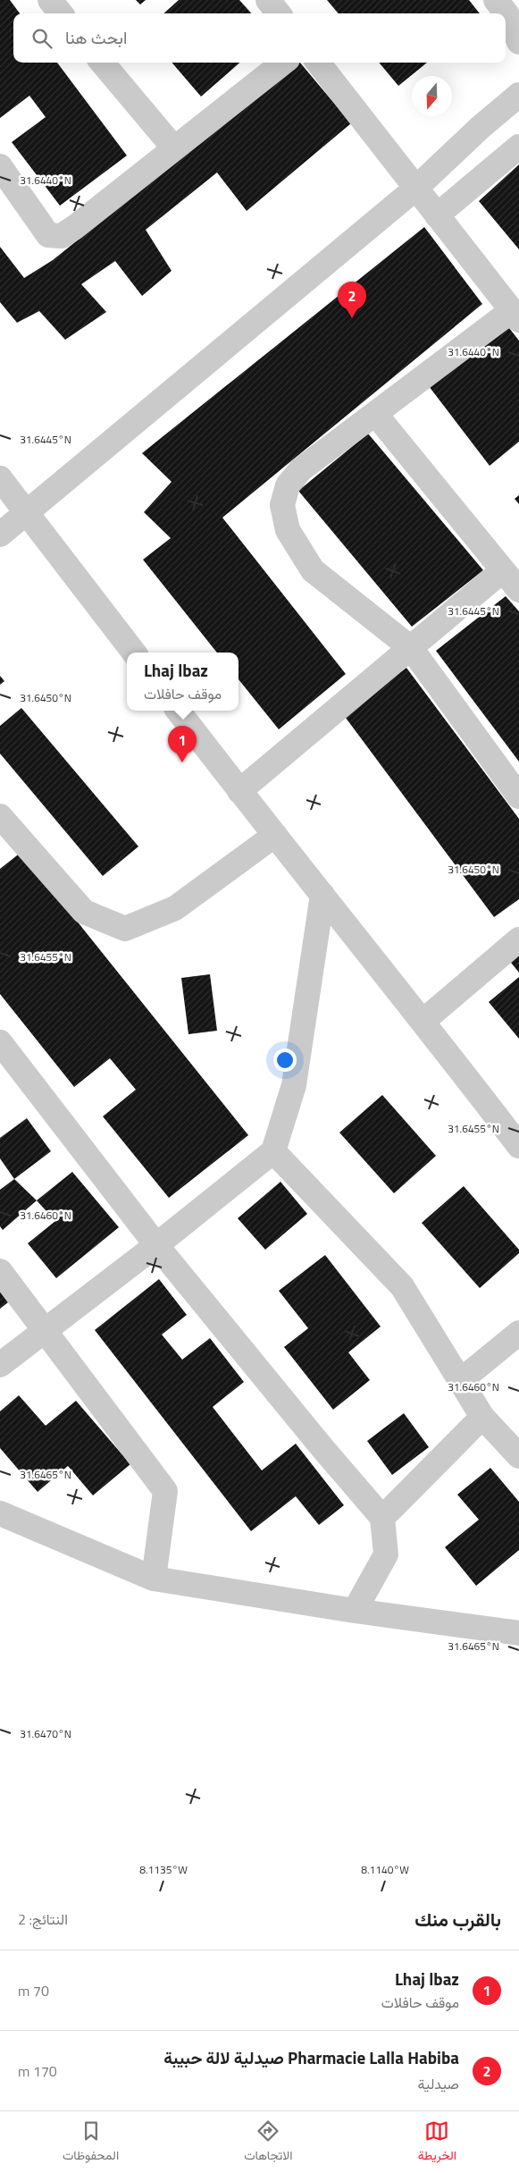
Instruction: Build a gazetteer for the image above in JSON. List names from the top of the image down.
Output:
{
  "north": "bottom",
  "page": {
    "search": "ابحث هنا",
    "pins": ["2", "1"],
    "popup": ["Lhaj lbaz", "موقف حافلات"],
    "heading": ["بالقرب منك", "النتائج: 2"],
    "list": [
      {
        "mark": "1",
        "name": "Lhaj lbaz",
        "note": "موقف حافلات",
        "value": "70 m"
      },
      {
        "mark": "2",
        "name": "Pharmacie Lalla Habiba صيدلية لالة حبيبة",
        "note": "صيدلية",
        "value": "170 m"
      }
    ],
    "nav": ["الخريطة", "الاتجاهات", "المحفوظات"]
  },
  "coordinates": [
    "31.6440°N",
    "31.6445°N",
    "31.6450°N",
    "31.6455°N",
    "31.6460°N",
    "31.6465°N",
    "31.6470°N",
    "8.1135°W",
    "8.1140°W"
  ]
}
